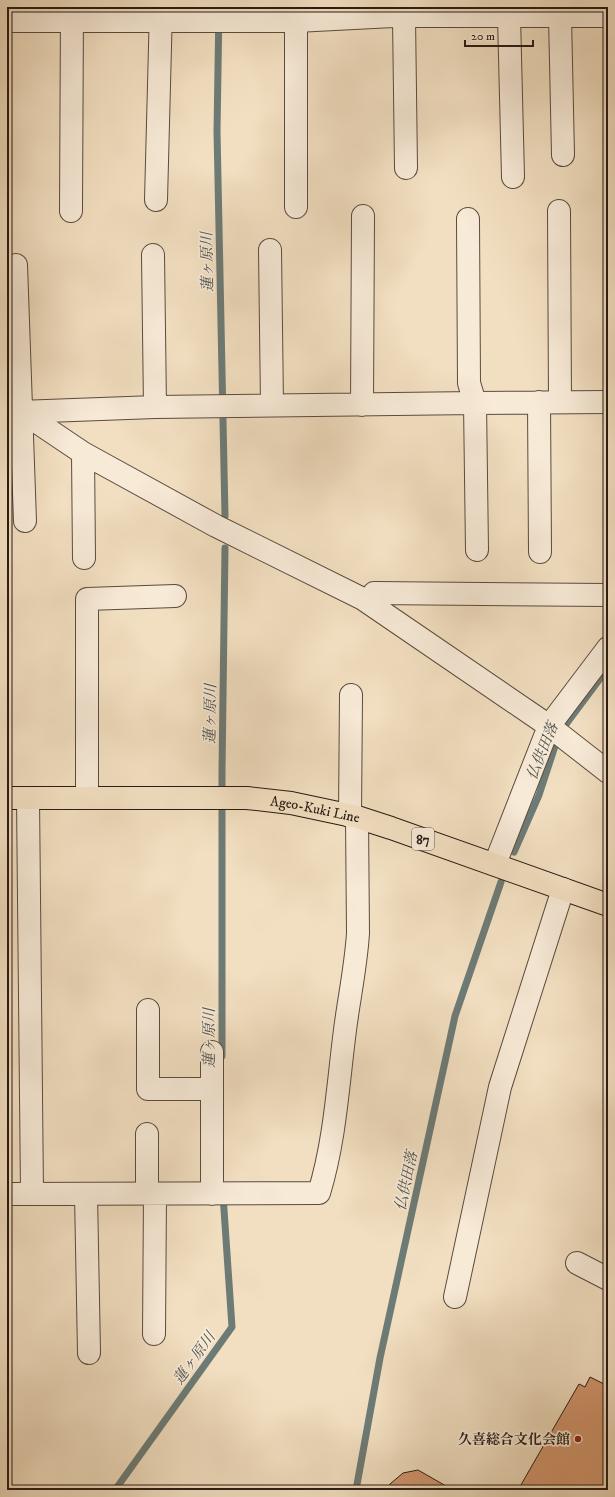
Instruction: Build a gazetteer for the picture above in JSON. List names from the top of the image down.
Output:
{
  "streets": {
    "main road": ["Ageo-Kuki Line", "87"]
  },
  "water": ["蓮ヶ原川", "仏供田落"],
  "places": ["久喜総合文化会館"],
  "scale_bar": "20 m"
}
